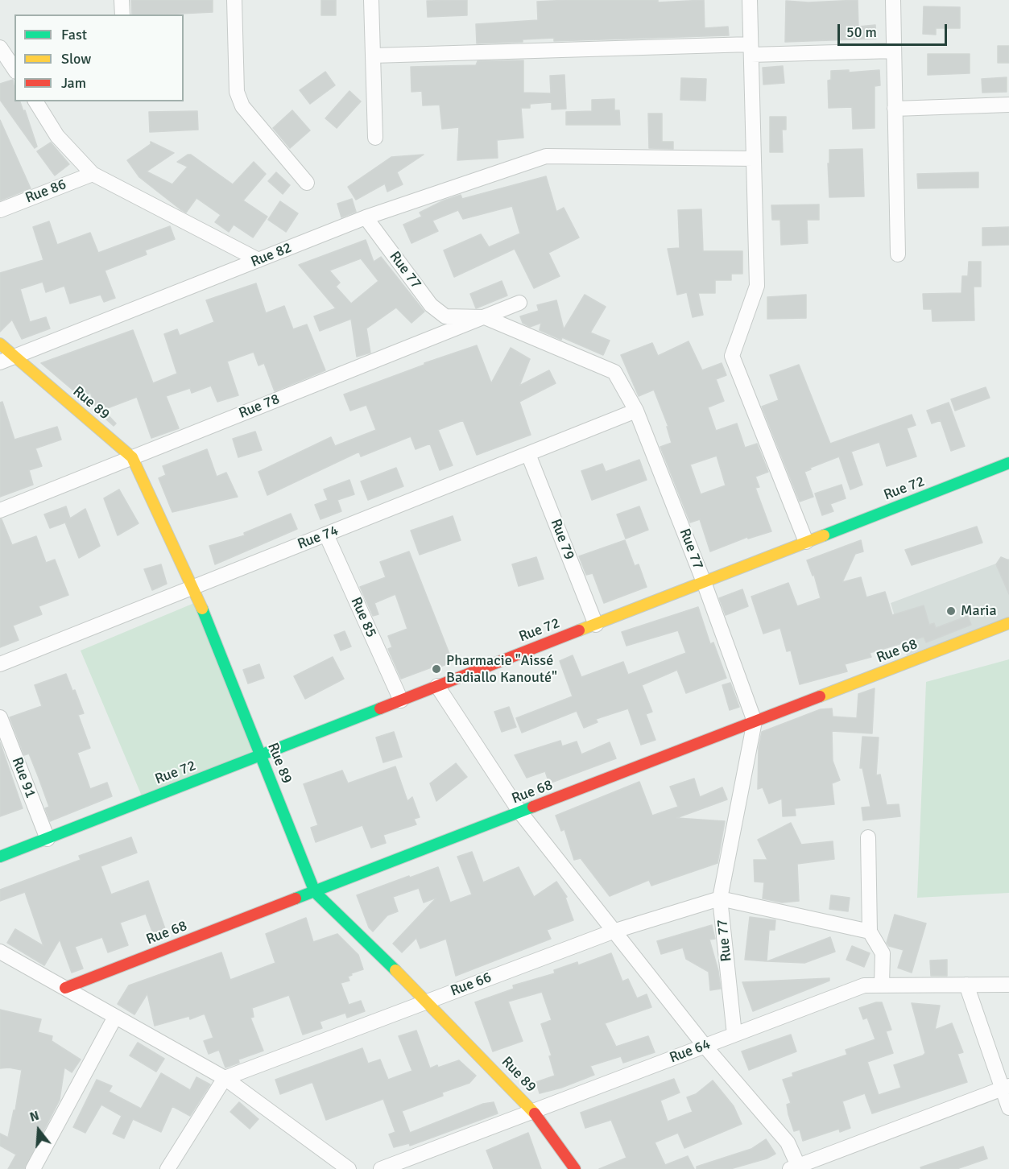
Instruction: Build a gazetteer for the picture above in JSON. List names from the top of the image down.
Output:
{
  "streets": {
    "street": [
      "Rue 86",
      "Rue 82",
      "Rue 77",
      "Rue 89",
      "Rue 78",
      "Rue 72",
      "Rue 74",
      "Rue 79",
      "Rue 85",
      "Rue 68",
      "Rue 91",
      "Rue 66",
      "Rue 64"
    ]
  },
  "crossings": [
    ["Rue 82", "Rue 77"],
    ["Rue 82", "Rue 89"],
    ["Rue 77", "Rue 78"],
    ["Rue 77", "Rue 72"],
    ["Rue 77", "Rue 74"],
    ["Rue 77", "Rue 68"],
    ["Rue 77", "Rue 66"],
    ["Rue 77", "Rue 64"],
    ["Rue 89", "Rue 78"],
    ["Rue 89", "Rue 72"],
    ["Rue 89", "Rue 74"],
    ["Rue 89", "Rue 68"],
    ["Rue 89", "Rue 66"],
    ["Rue 89", "Rue 64"],
    ["Rue 72", "Rue 79"],
    ["Rue 72", "Rue 85"],
    ["Rue 72", "Rue 91"],
    ["Rue 74", "Rue 79"],
    ["Rue 74", "Rue 85"]
  ],
  "places": ["Maria", "Pharmacie \"Aissé Badiallo Kanouté\""],
  "legend": ["Fast", "Slow", "Jam"],
  "scale_bar": "50 m",
  "north": "top"
}
